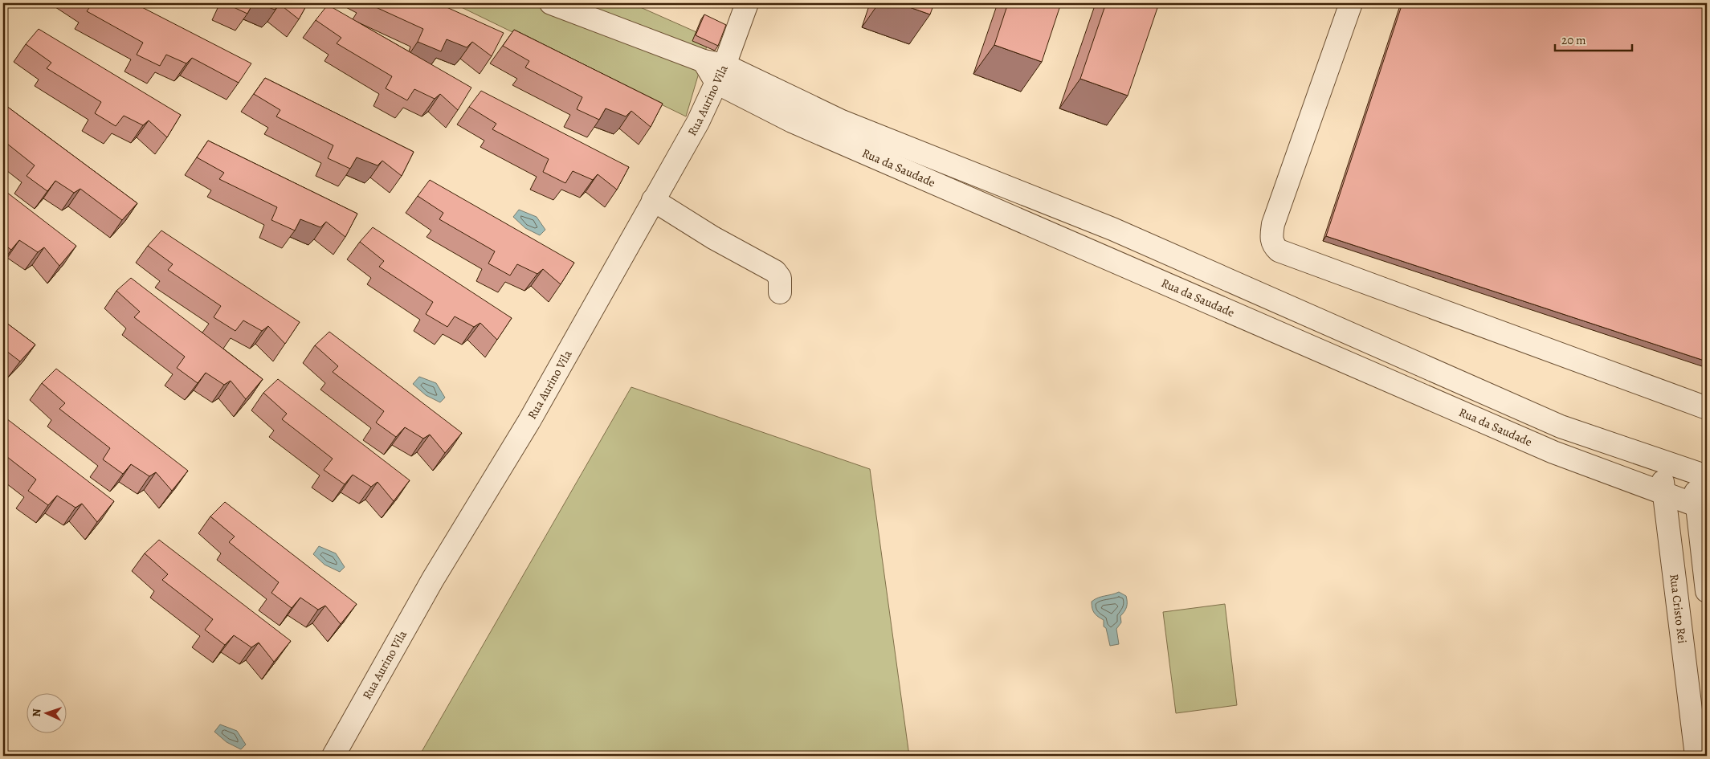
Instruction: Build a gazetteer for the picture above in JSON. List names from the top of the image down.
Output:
{
  "streets": {
    "street": ["Rua Aurino Vila", "Rua da Saudade", "Rua Cristo Rei"]
  },
  "crossings": [
    ["Rua Aurino Vila", "Rua da Saudade"],
    ["Rua da Saudade", "Rua Cristo Rei"]
  ],
  "scale_bar": "20 m",
  "north": "left"
}
